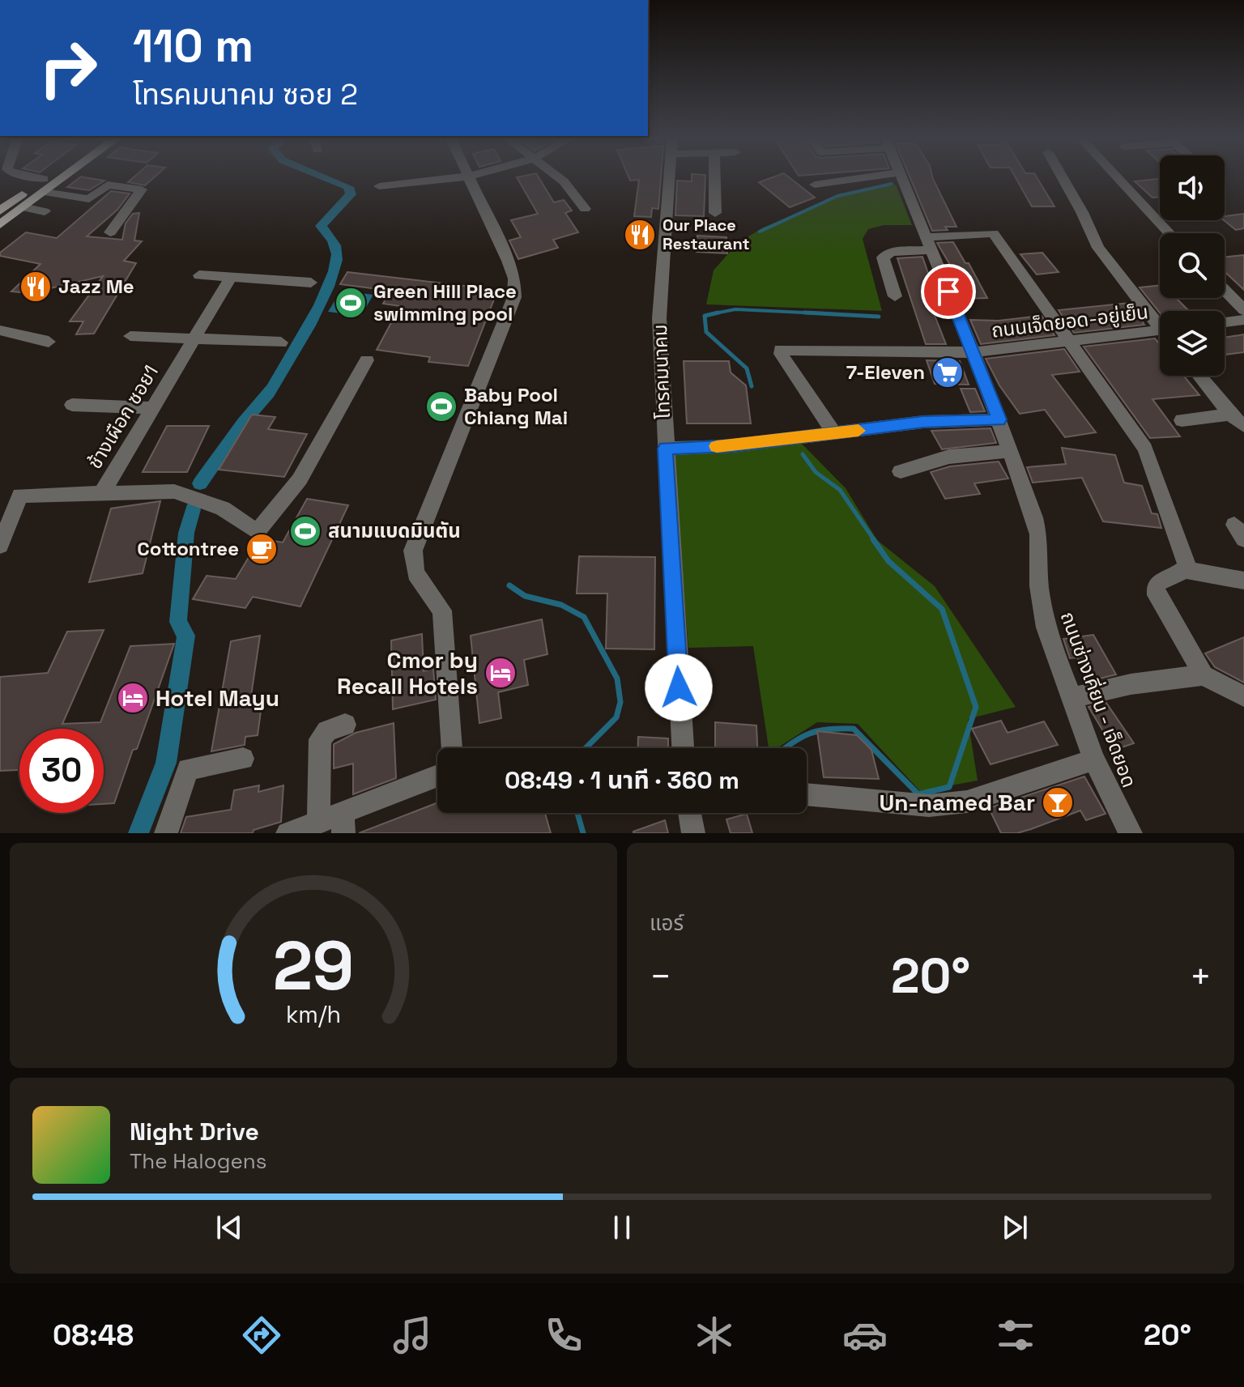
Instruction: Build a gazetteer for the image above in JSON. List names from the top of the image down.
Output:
{
  "streets": {
    "street": [
      "ถนนเจ็ดยอด-อยู่เย็น",
      "โทรคมนาคม",
      "ช้างเผือก ซอย1",
      "ถนนช่างเคี่ยน - เจ็ดยอด"
    ]
  },
  "crossings": [
    ["ถนนเจ็ดยอด-อยู่เย็น", "ถนนช่างเคี่ยน - เจ็ดยอด"]
  ],
  "places": {
    "restaurant": ["Our Place Restaurant", "Jazz Me"],
    "sports": ["Green Hill Place swimming pool", "Baby Pool Chiang Mai", "สนามแบดมินตัน"],
    "supermarket": ["7-Eleven"],
    "cafe": ["Cottontree"],
    "hotel": ["Cmor by Recall Hotels", "Hotel Mayu"],
    "bar": ["Un-named Bar"]
  },
  "page": {
    "turn": ["110 m", "โทรคมนาคม ซอย 2"],
    "limit": "30",
    "trip": "08:49 · 1 นาที · 360 m",
    "tile": "แอร์",
    "heat": ["−", "20°", "+"],
    "song": ["Night Drive", "The Halogens"],
    "tabs": ["08:48", "20°"],
    "gauge": ["29", "km/h"]
  }
}
